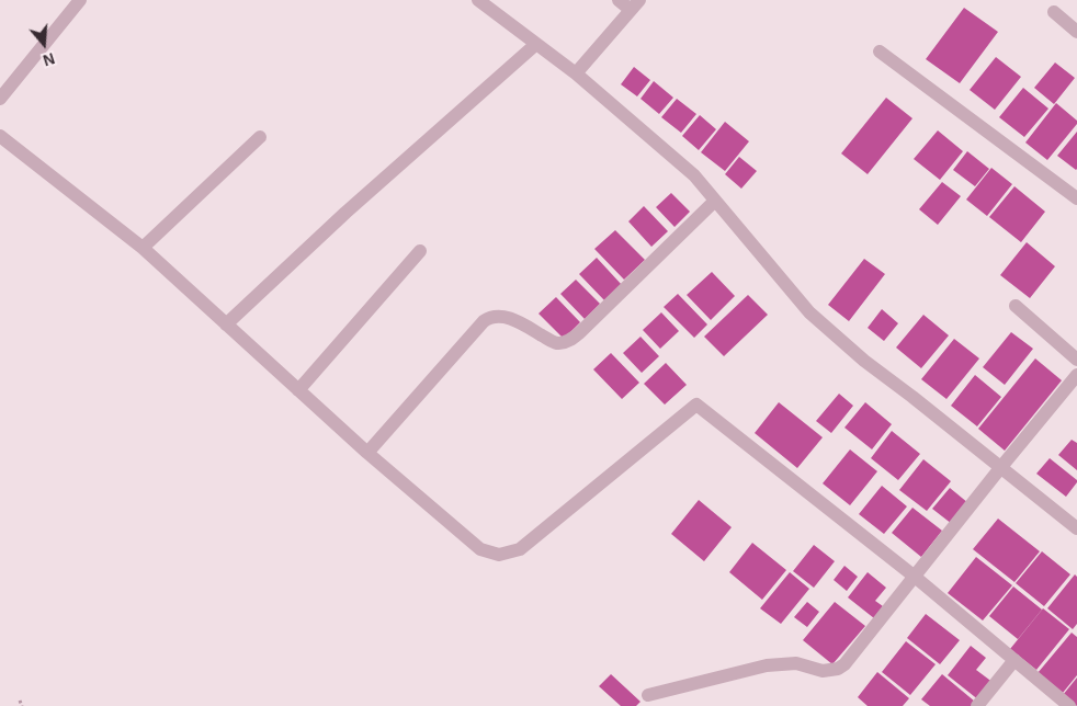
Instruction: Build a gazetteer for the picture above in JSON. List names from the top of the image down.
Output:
{
  "north": "bottom"
}
